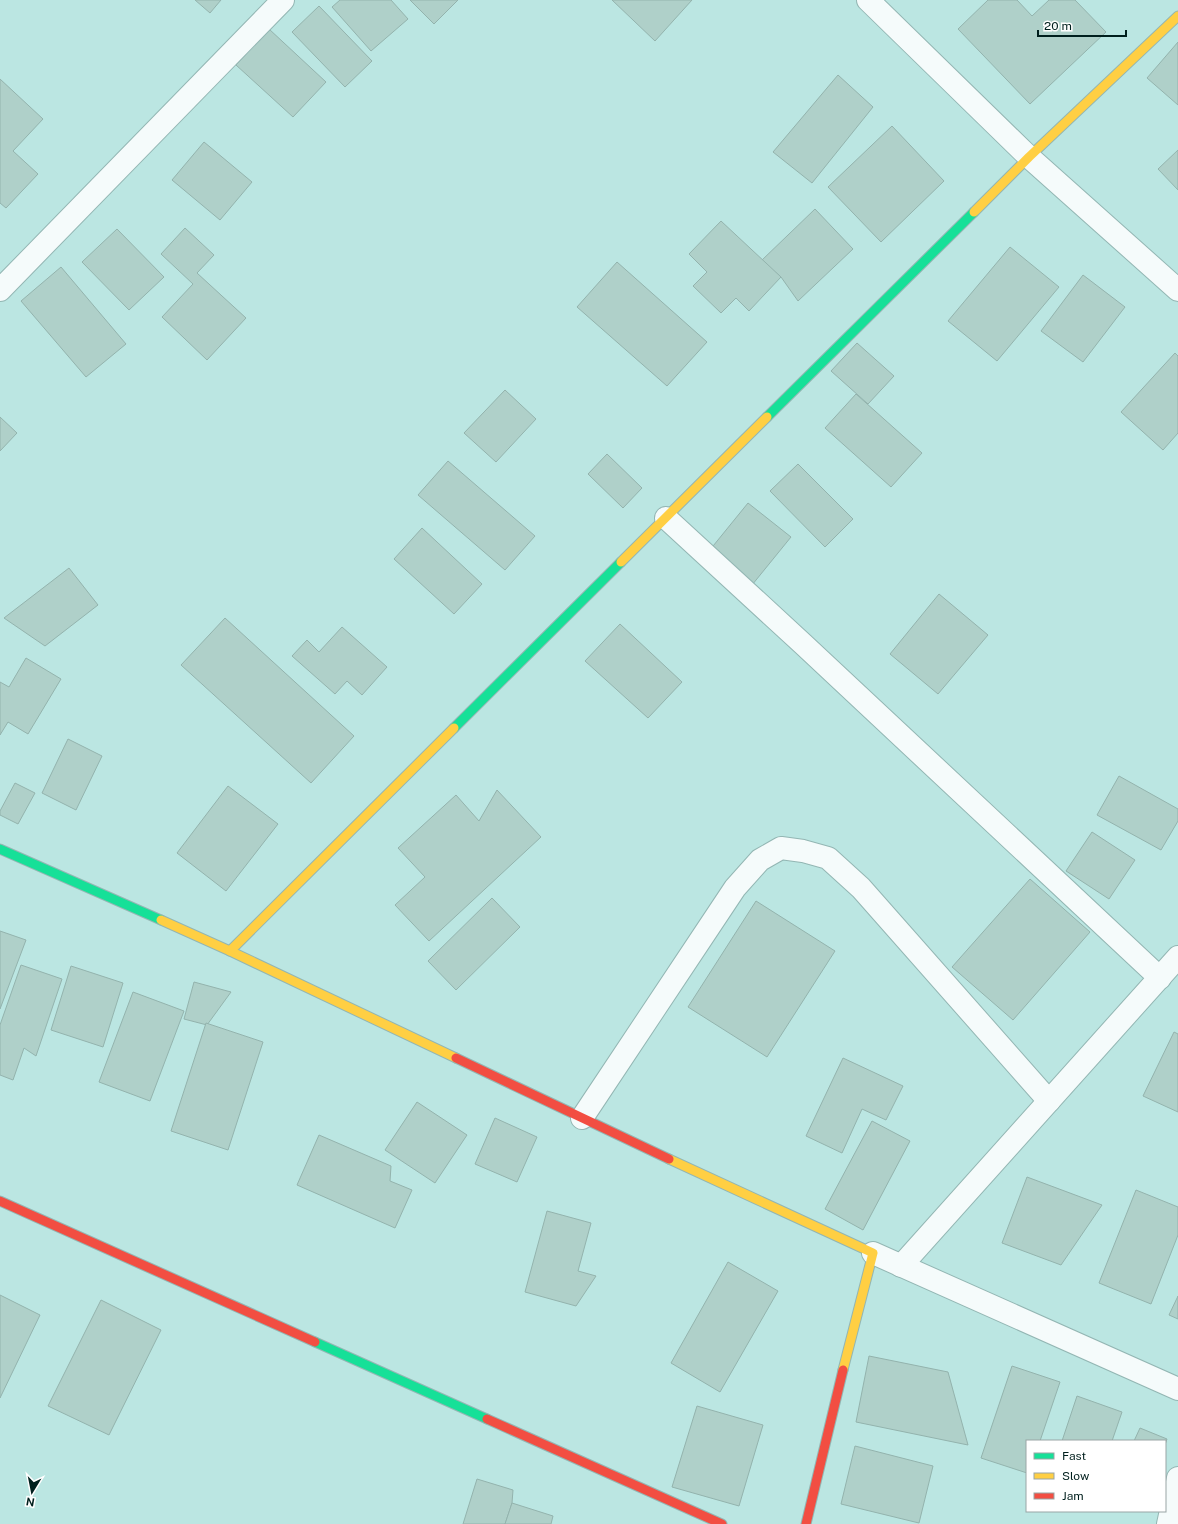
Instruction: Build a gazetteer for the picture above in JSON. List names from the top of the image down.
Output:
{
  "legend": ["Fast", "Slow", "Jam"],
  "scale_bar": "20 m",
  "north": "bottom"
}
